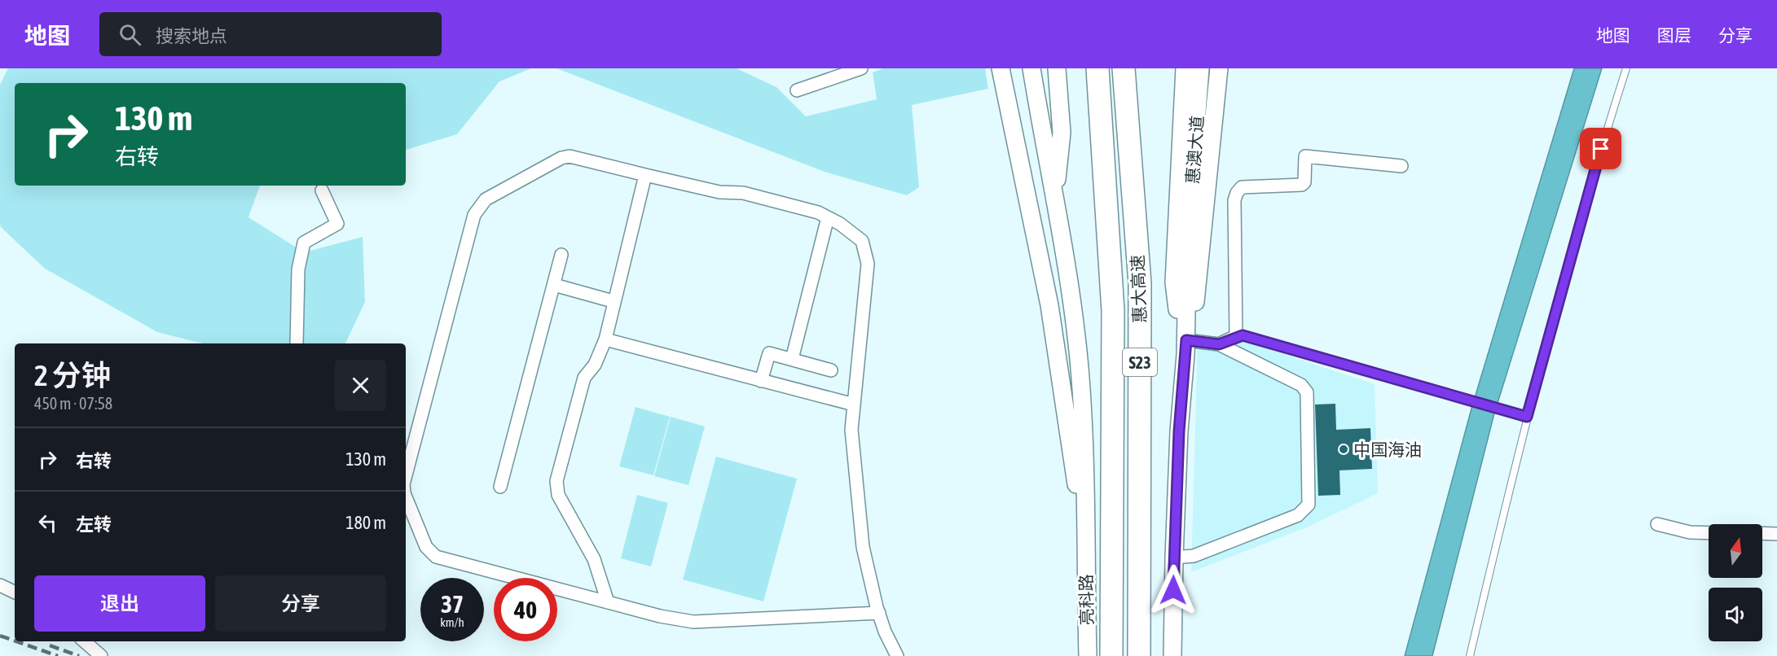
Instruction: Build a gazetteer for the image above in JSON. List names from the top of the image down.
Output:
{
  "streets": {
    "highway": ["惠大高速", "S23"],
    "street": ["惠澳大道", "亮科路"]
  },
  "places": ["中国海油"],
  "north": "top",
  "page": {
    "header": "地图",
    "search": "搜索地点",
    "nav": ["地图", "图层", "分享"],
    "turn": ["130 m", "右转"],
    "heading": ["2 分钟", "450 m · 07:58"],
    "list": [
      {
        "name": "右转",
        "value": "130 m"
      },
      {
        "name": "左转",
        "value": "180 m"
      }
    ],
    "buttons": ["退出", "分享"],
    "speed": "37 km/h",
    "limit": "40"
  }
}
